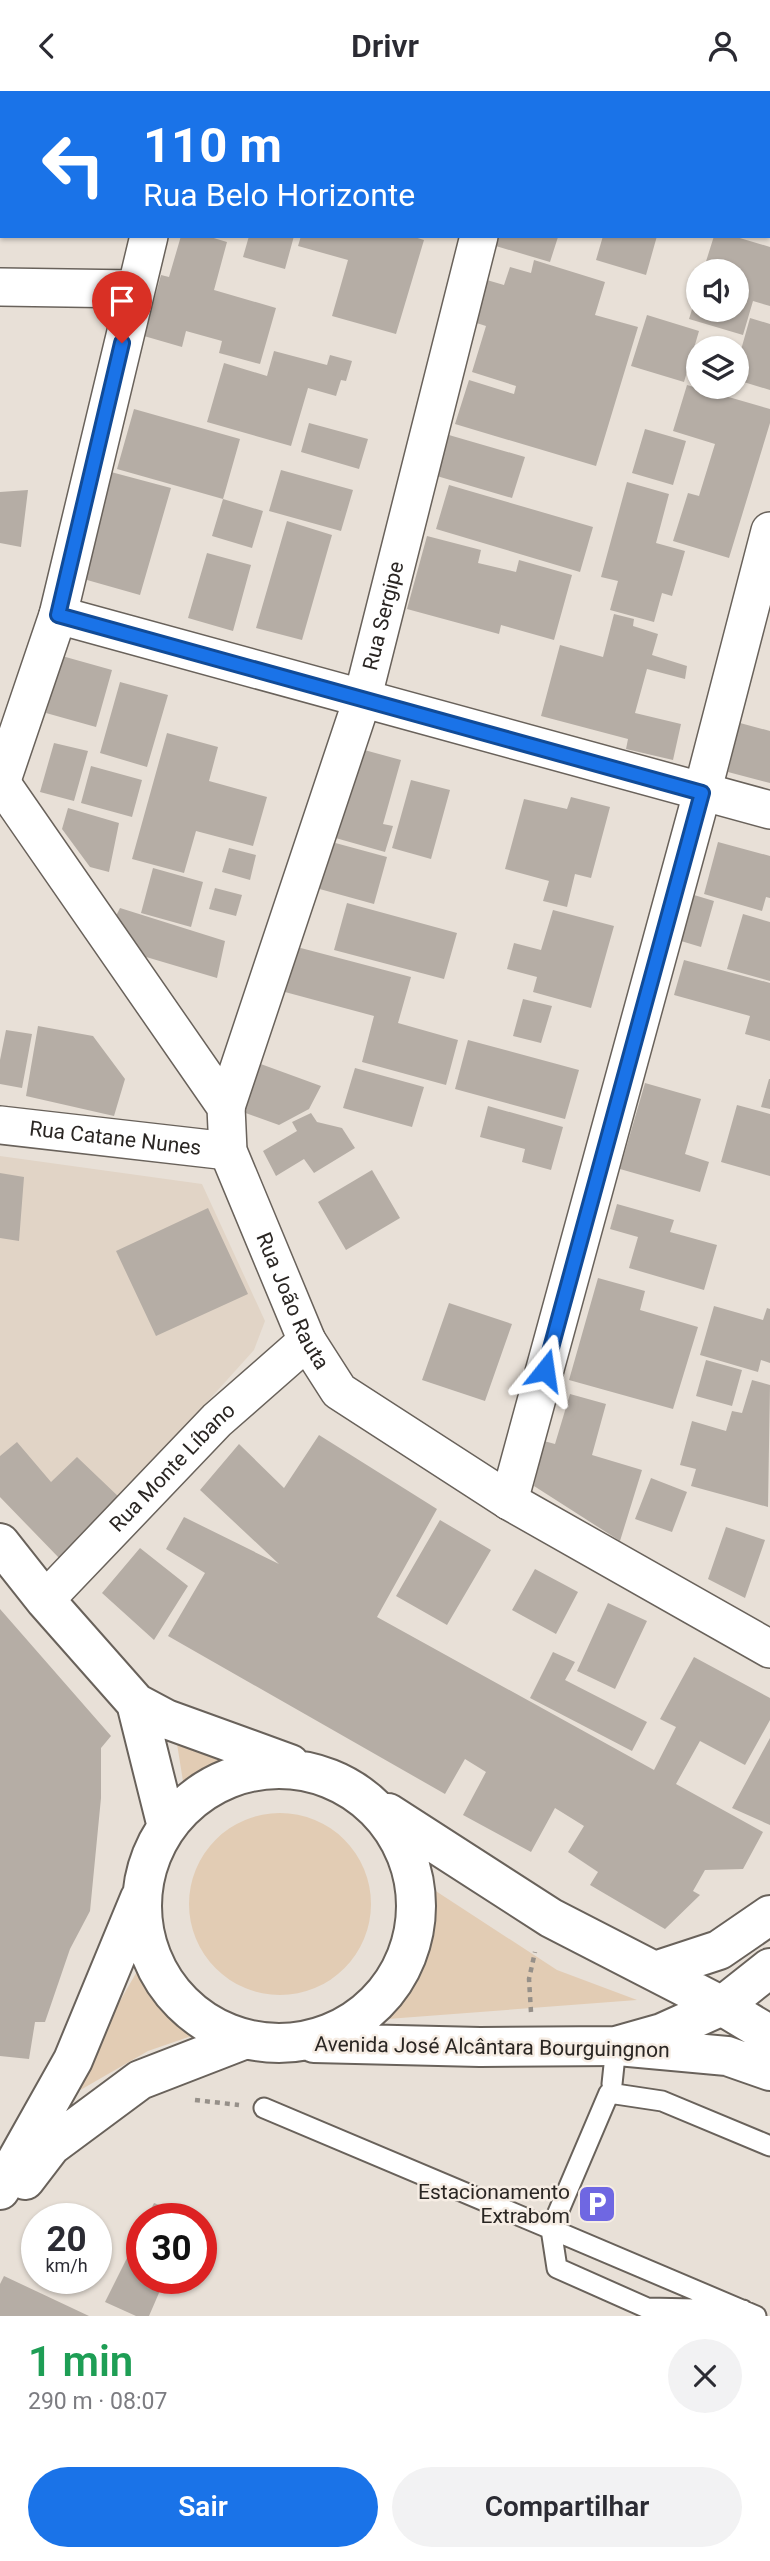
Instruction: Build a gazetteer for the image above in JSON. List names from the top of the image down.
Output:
{
  "streets": {
    "main road": ["Avenida José Alcântara Bourguingnon"],
    "street": [
      "Rua Sergipe",
      "Rua Catane Nunes",
      "Rua João Rauta",
      "Rua Monte Líbano"
    ]
  },
  "crossings": [
    ["Rua Sergipe", "Rua João Rauta"],
    ["Rua Catane Nunes", "Rua João Rauta"],
    ["Rua João Rauta", "Rua Monte Líbano"]
  ],
  "places": {
    "parking": ["Estacionamento Extrabom"]
  },
  "page": {
    "header": "Drivr",
    "turn": ["110 m", "Rua Belo Horizonte"],
    "speed": "20 km/h",
    "limit": "30",
    "heading": ["1 min", "290 m · 08:07"],
    "buttons": ["Sair", "Compartilhar"]
  }
}
